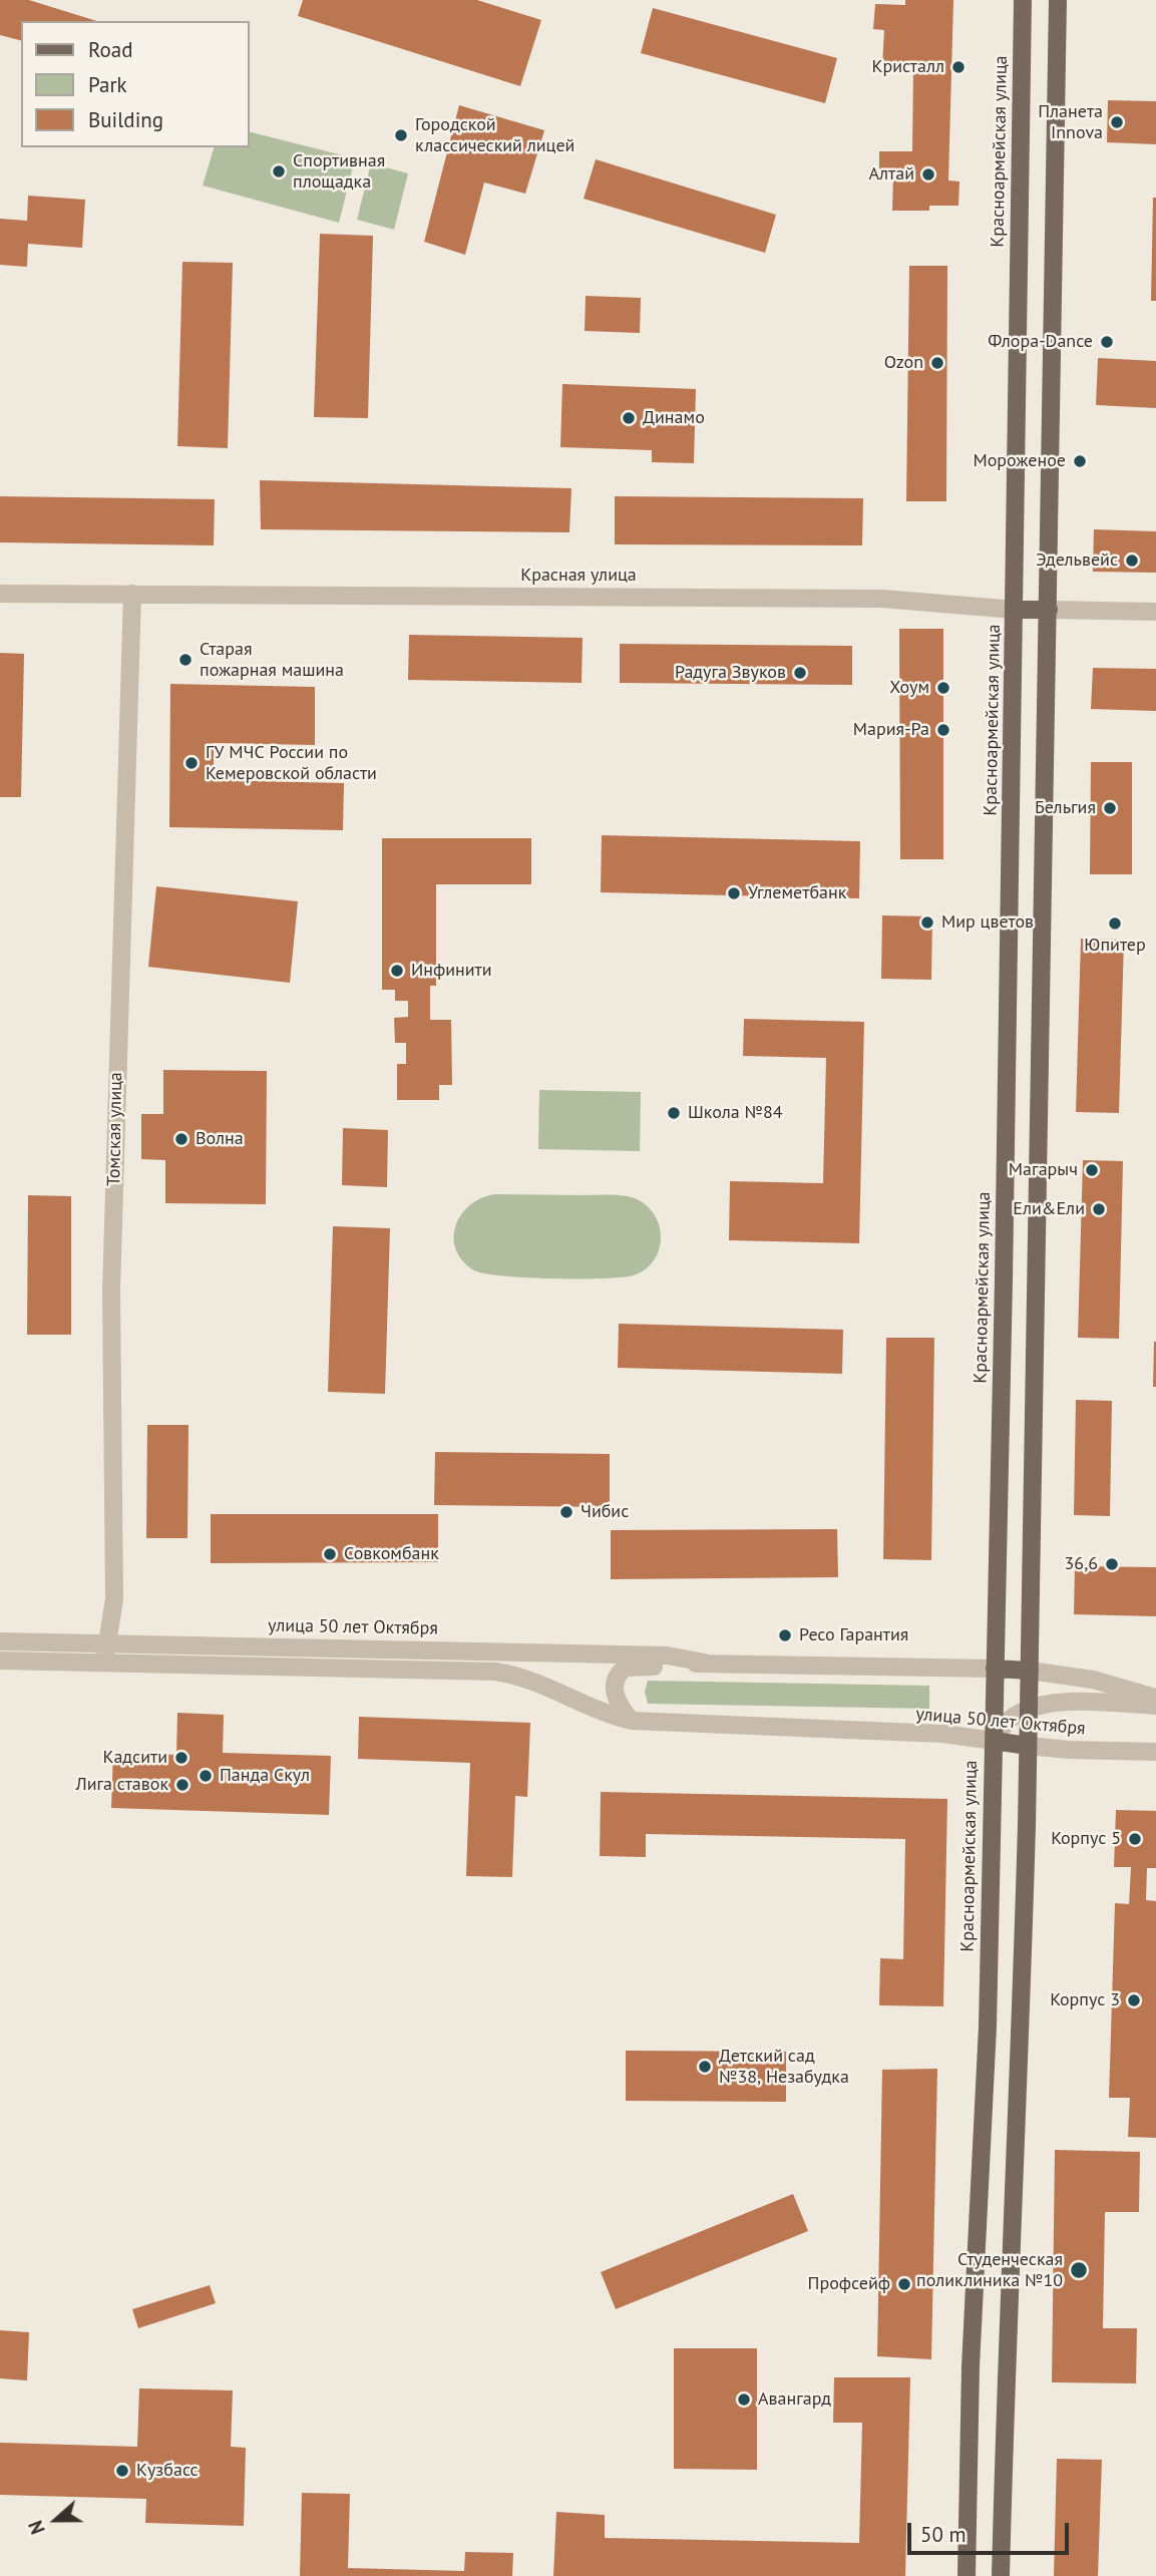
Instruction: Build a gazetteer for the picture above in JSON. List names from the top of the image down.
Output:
{
  "streets": {
    "main road": ["Красноармейская улица", "Красная улица", "улица 50 лет Октября"],
    "street": ["Томская улица"]
  },
  "crossings": [
    ["Красноармейская улица", "Красная улица"],
    ["Красноармейская улица", "улица 50 лет Октября"],
    ["Красная улица", "Томская улица"],
    ["Томская улица", "улица 50 лет Октября"]
  ],
  "places": [
    "Кристалл",
    "Планета Innova",
    "Городской классический лицей",
    "Спортивная площадка",
    "Алтай",
    "Флора-Dance",
    "Ozon",
    "Динамо",
    "Мороженое",
    "Эдельвейс",
    "Старая пожарная машина",
    "Радуга Звуков",
    "Хоум",
    "Мария-Ра",
    "ГУ МЧС России по Кемеровской области",
    "Бельгия",
    "Углеметбанк",
    "Мир цветов",
    "Юпитер",
    "Инфинити",
    "Школа №84",
    "Волна",
    "Магарыч",
    "Ели&Ели",
    "Чибис",
    "Совкомбанк",
    "36,6",
    "Ресо Гарантия",
    "Кадсити",
    "Панда Скул",
    "Лига ставок",
    "Корпус 5",
    "Корпус 3",
    "Детский сад №38, Незабудка",
    "Студенческая поликлиника №10",
    "Профсейф",
    "Авангард",
    "Кузбасс"
  ],
  "legend": ["Road", "Park", "Building"],
  "scale_bar": "50 m",
  "north": "left"
}
